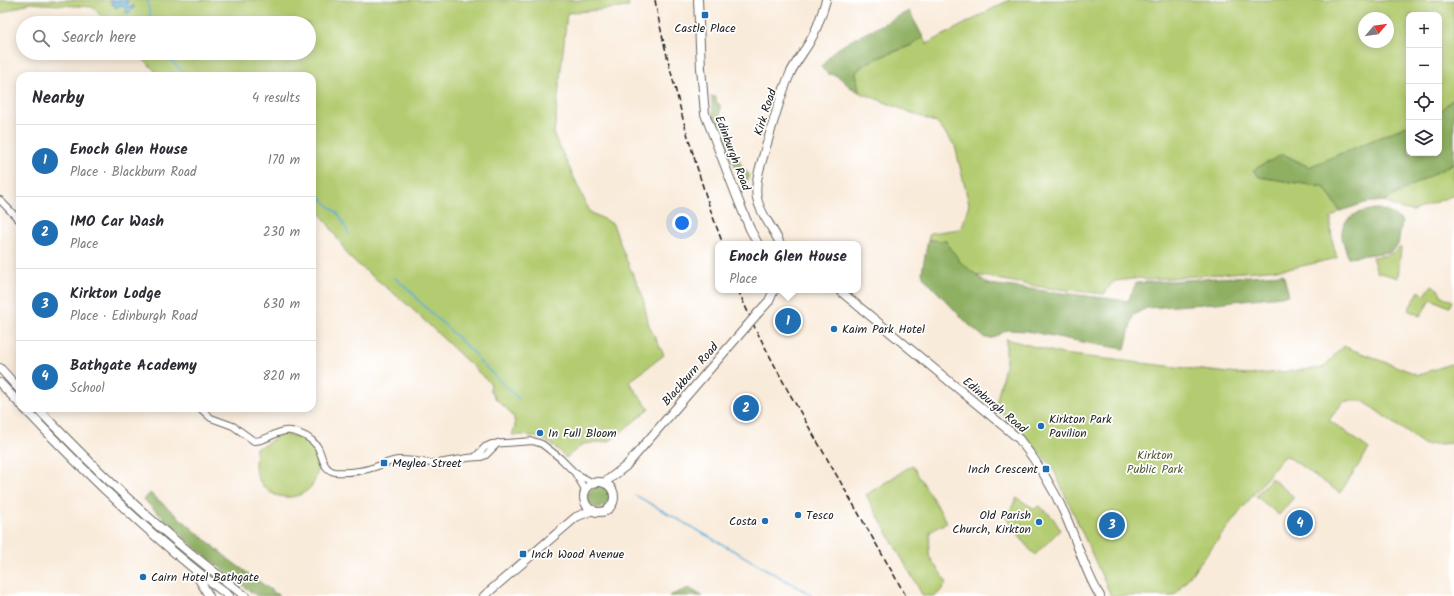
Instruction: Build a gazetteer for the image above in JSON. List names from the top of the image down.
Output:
{
  "streets": {
    "main road": ["Kirk Road", "Edinburgh Road", "Blackburn Road"]
  },
  "parks": ["Kirkton Public Park"],
  "places": {
    "transit": [
      "Castle Place",
      "Meylea Street",
      "Inch Crescent",
      "Inch Wood Avenue"
    ],
    "other": [
      "Kaim Park Hotel",
      "Kirkton Park Pavilion",
      "In Full Bloom",
      "Tesco",
      "Costa",
      "Old Parish Church, Kirkton",
      "Cairn Hotel Bathgate"
    ]
  },
  "north": "top right",
  "page": {
    "map_buttons": ["+", "−"],
    "search": "Search here",
    "heading": ["Nearby", "4 results"],
    "list": [
      {
        "mark": "1",
        "name": "Enoch Glen House",
        "note": "Place · Blackburn Road",
        "value": "170 m"
      },
      {
        "mark": "2",
        "name": "IMO Car Wash",
        "note": "Place",
        "value": "230 m"
      },
      {
        "mark": "3",
        "name": "Kirkton Lodge",
        "note": "Place · Edinburgh Road",
        "value": "630 m"
      },
      {
        "mark": "4",
        "name": "Bathgate Academy",
        "note": "School",
        "value": "820 m"
      }
    ],
    "popup": ["Enoch Glen House", "Place"],
    "pins": [
      "1",
      "2",
      "4",
      "3"
    ]
  }
}
